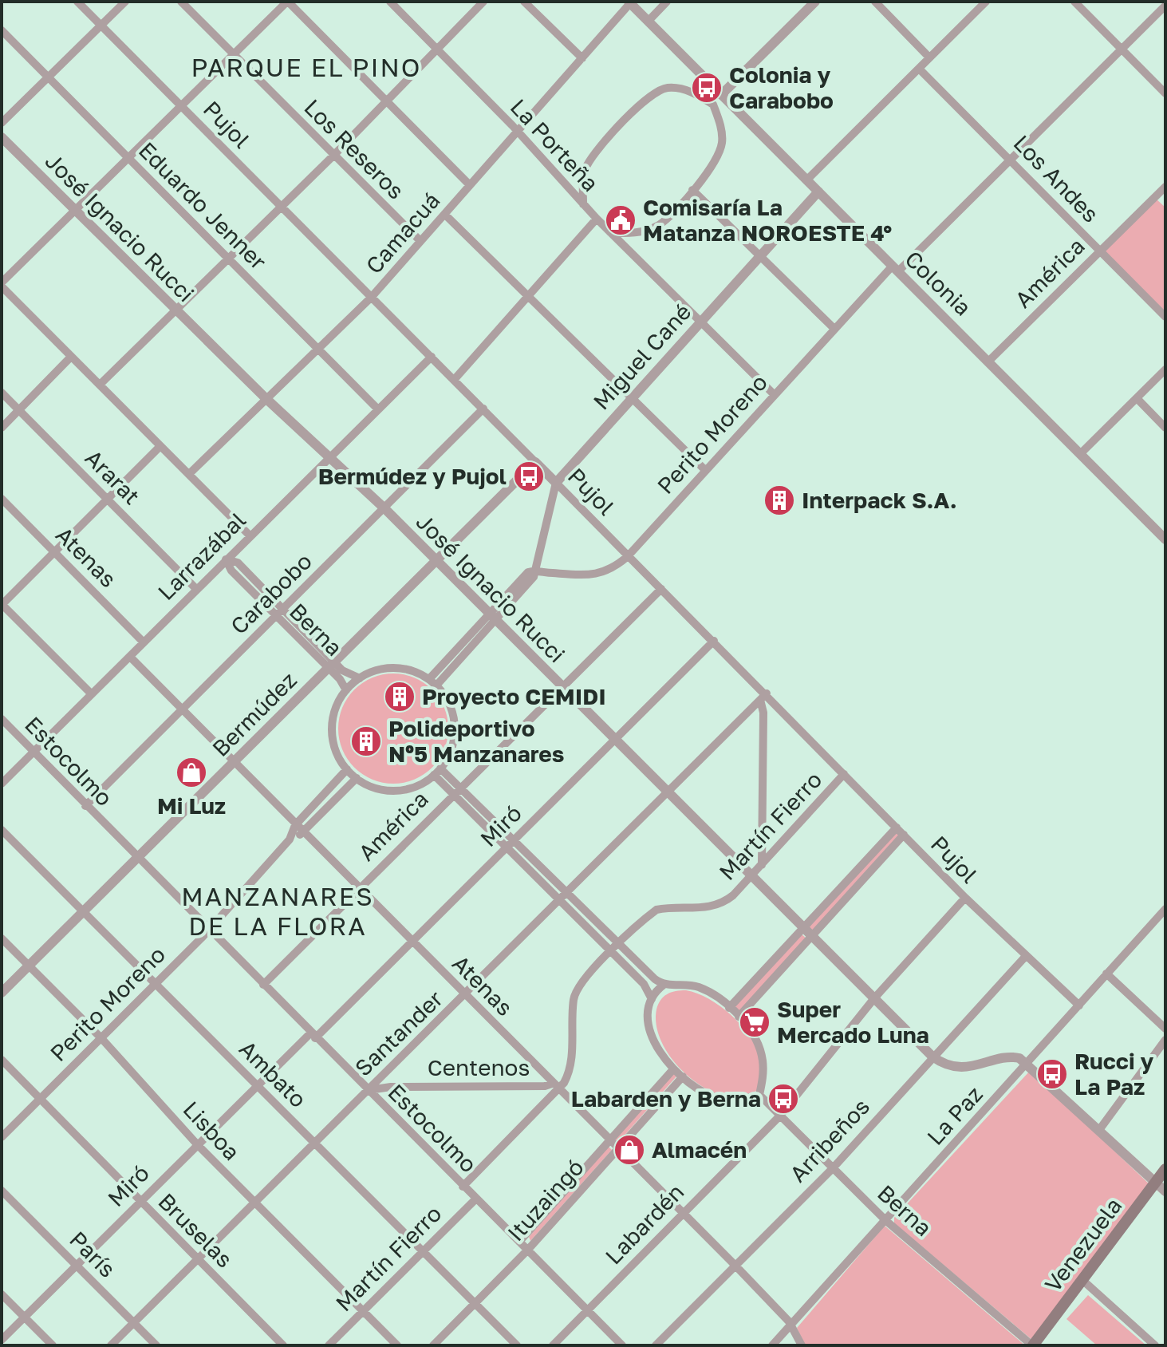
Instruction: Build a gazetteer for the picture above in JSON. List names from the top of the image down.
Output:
{
  "streets": {
    "main road": ["Venezuela"],
    "street": [
      "Pujol",
      "La Porteña",
      "Los Reseros",
      "Los Andes",
      "Eduardo Jenner",
      "José Ignacio Rucci",
      "Camacuá",
      "América",
      "Colonia",
      "Miguel Cané",
      "Perito Moreno",
      "Ararat",
      "Larrazábal",
      "Atenas",
      "Carabobo",
      "Berna",
      "Bermúdez",
      "Estocolmo",
      "Miró",
      "Martín Fierro",
      "Santander",
      "Centenos",
      "Ambato",
      "La Paz",
      "Lisboa",
      "Arribeños",
      "Ituzaingó",
      "Labardén",
      "Bruselas",
      "París"
    ]
  },
  "crossings": [
    ["Pujol", "Camacuá"],
    ["Pujol", "América"],
    ["Pujol", "Miguel Cané"],
    ["Pujol", "Perito Moreno"],
    ["Pujol", "Larrazábal"],
    ["Pujol", "Carabobo"],
    ["Pujol", "Bermúdez"],
    ["Pujol", "Miró"],
    ["Pujol", "Martín Fierro"],
    ["Pujol", "Santander"],
    ["Pujol", "La Paz"],
    ["Pujol", "Arribeños"],
    ["Pujol", "Labardén"],
    ["La Porteña", "Camacuá"],
    ["La Porteña", "Miguel Cané"],
    ["La Porteña", "Perito Moreno"],
    ["Los Reseros", "Camacuá"],
    ["Los Andes", "América"],
    ["Los Andes", "Perito Moreno"],
    ["Eduardo Jenner", "Camacuá"],
    ["Eduardo Jenner", "Larrazábal"],
    ["José Ignacio Rucci", "Camacuá"],
    ["José Ignacio Rucci", "América"],
    ["José Ignacio Rucci", "Larrazábal"],
    ["José Ignacio Rucci", "Carabobo"],
    ["José Ignacio Rucci", "Bermúdez"],
    ["José Ignacio Rucci", "Miró"],
    ["José Ignacio Rucci", "Martín Fierro"],
    ["José Ignacio Rucci", "Santander"],
    ["José Ignacio Rucci", "La Paz"],
    ["José Ignacio Rucci", "Arribeños"],
    ["José Ignacio Rucci", "Labardén"],
    ["Camacuá", "Colonia"],
    ["América", "Colonia"],
    ["América", "Atenas"],
    ["América", "Estocolmo"],
    ["Colonia", "Miguel Cané"],
    ["Colonia", "Perito Moreno"],
    ["Miguel Cané", "Perito Moreno"],
    ["Perito Moreno", "Atenas"],
    ["Perito Moreno", "Berna"],
    ["Perito Moreno", "Estocolmo"],
    ["Perito Moreno", "Ambato"],
    ["Perito Moreno", "Lisboa"],
    ["Perito Moreno", "Bruselas"],
    ["Ararat", "Larrazábal"],
    ["Larrazábal", "Atenas"],
    ["Larrazábal", "Berna"],
    ["Larrazábal", "Estocolmo"],
    ["Atenas", "Carabobo"],
    ["Atenas", "Bermúdez"],
    ["Atenas", "Miró"],
    ["Atenas", "Martín Fierro"],
    ["Atenas", "Santander"],
    ["Atenas", "Centenos"],
    ["Atenas", "La Paz"],
    ["Atenas", "Arribeños"],
    ["Atenas", "Ituzaingó"],
    ["Atenas", "Labardén"],
    ["Carabobo", "Berna"],
    ["Carabobo", "Estocolmo"],
    ["Berna", "Bermúdez"],
    ["Berna", "La Paz"],
    ["Berna", "Arribeños"],
    ["Berna", "Ituzaingó"],
    ["Berna", "Labardén"],
    ["Berna", "Venezuela"],
    ["Bermúdez", "Estocolmo"],
    ["Bermúdez", "Ambato"],
    ["Bermúdez", "Lisboa"],
    ["Estocolmo", "Miró"],
    ["Estocolmo", "Martín Fierro"],
    ["Estocolmo", "Santander"],
    ["Estocolmo", "Centenos"],
    ["Estocolmo", "Ituzaingó"],
    ["Estocolmo", "Labardén"],
    ["Miró", "Ambato"],
    ["Miró", "Lisboa"],
    ["Miró", "Bruselas"],
    ["Miró", "París"],
    ["Martín Fierro", "Centenos"],
    ["Martín Fierro", "Ambato"],
    ["Martín Fierro", "Lisboa"],
    ["Santander", "Centenos"],
    ["Santander", "Ambato"],
    ["Santander", "Lisboa"],
    ["Santander", "Bruselas"],
    ["Santander", "París"],
    ["Ambato", "Ituzaingó"]
  ],
  "districts": ["PARQUE EL PINO", "MANZANARES DE LA FLORA"],
  "places": {
    "bus stop": [
      "Colonia y Carabobo",
      "Bermúdez y Pujol",
      "Rucci y La Paz",
      "Labarden y Berna"
    ],
    "public building": ["Comisaría La Matanza NOROESTE 4°"],
    "building": ["Interpack S.A.", "Proyecto CEMIDI", "Polideportivo Nº5 Manzanares"],
    "shop": ["Mi Luz", "Almacén"],
    "supermarket": ["Super Mercado Luna"]
  }
}
